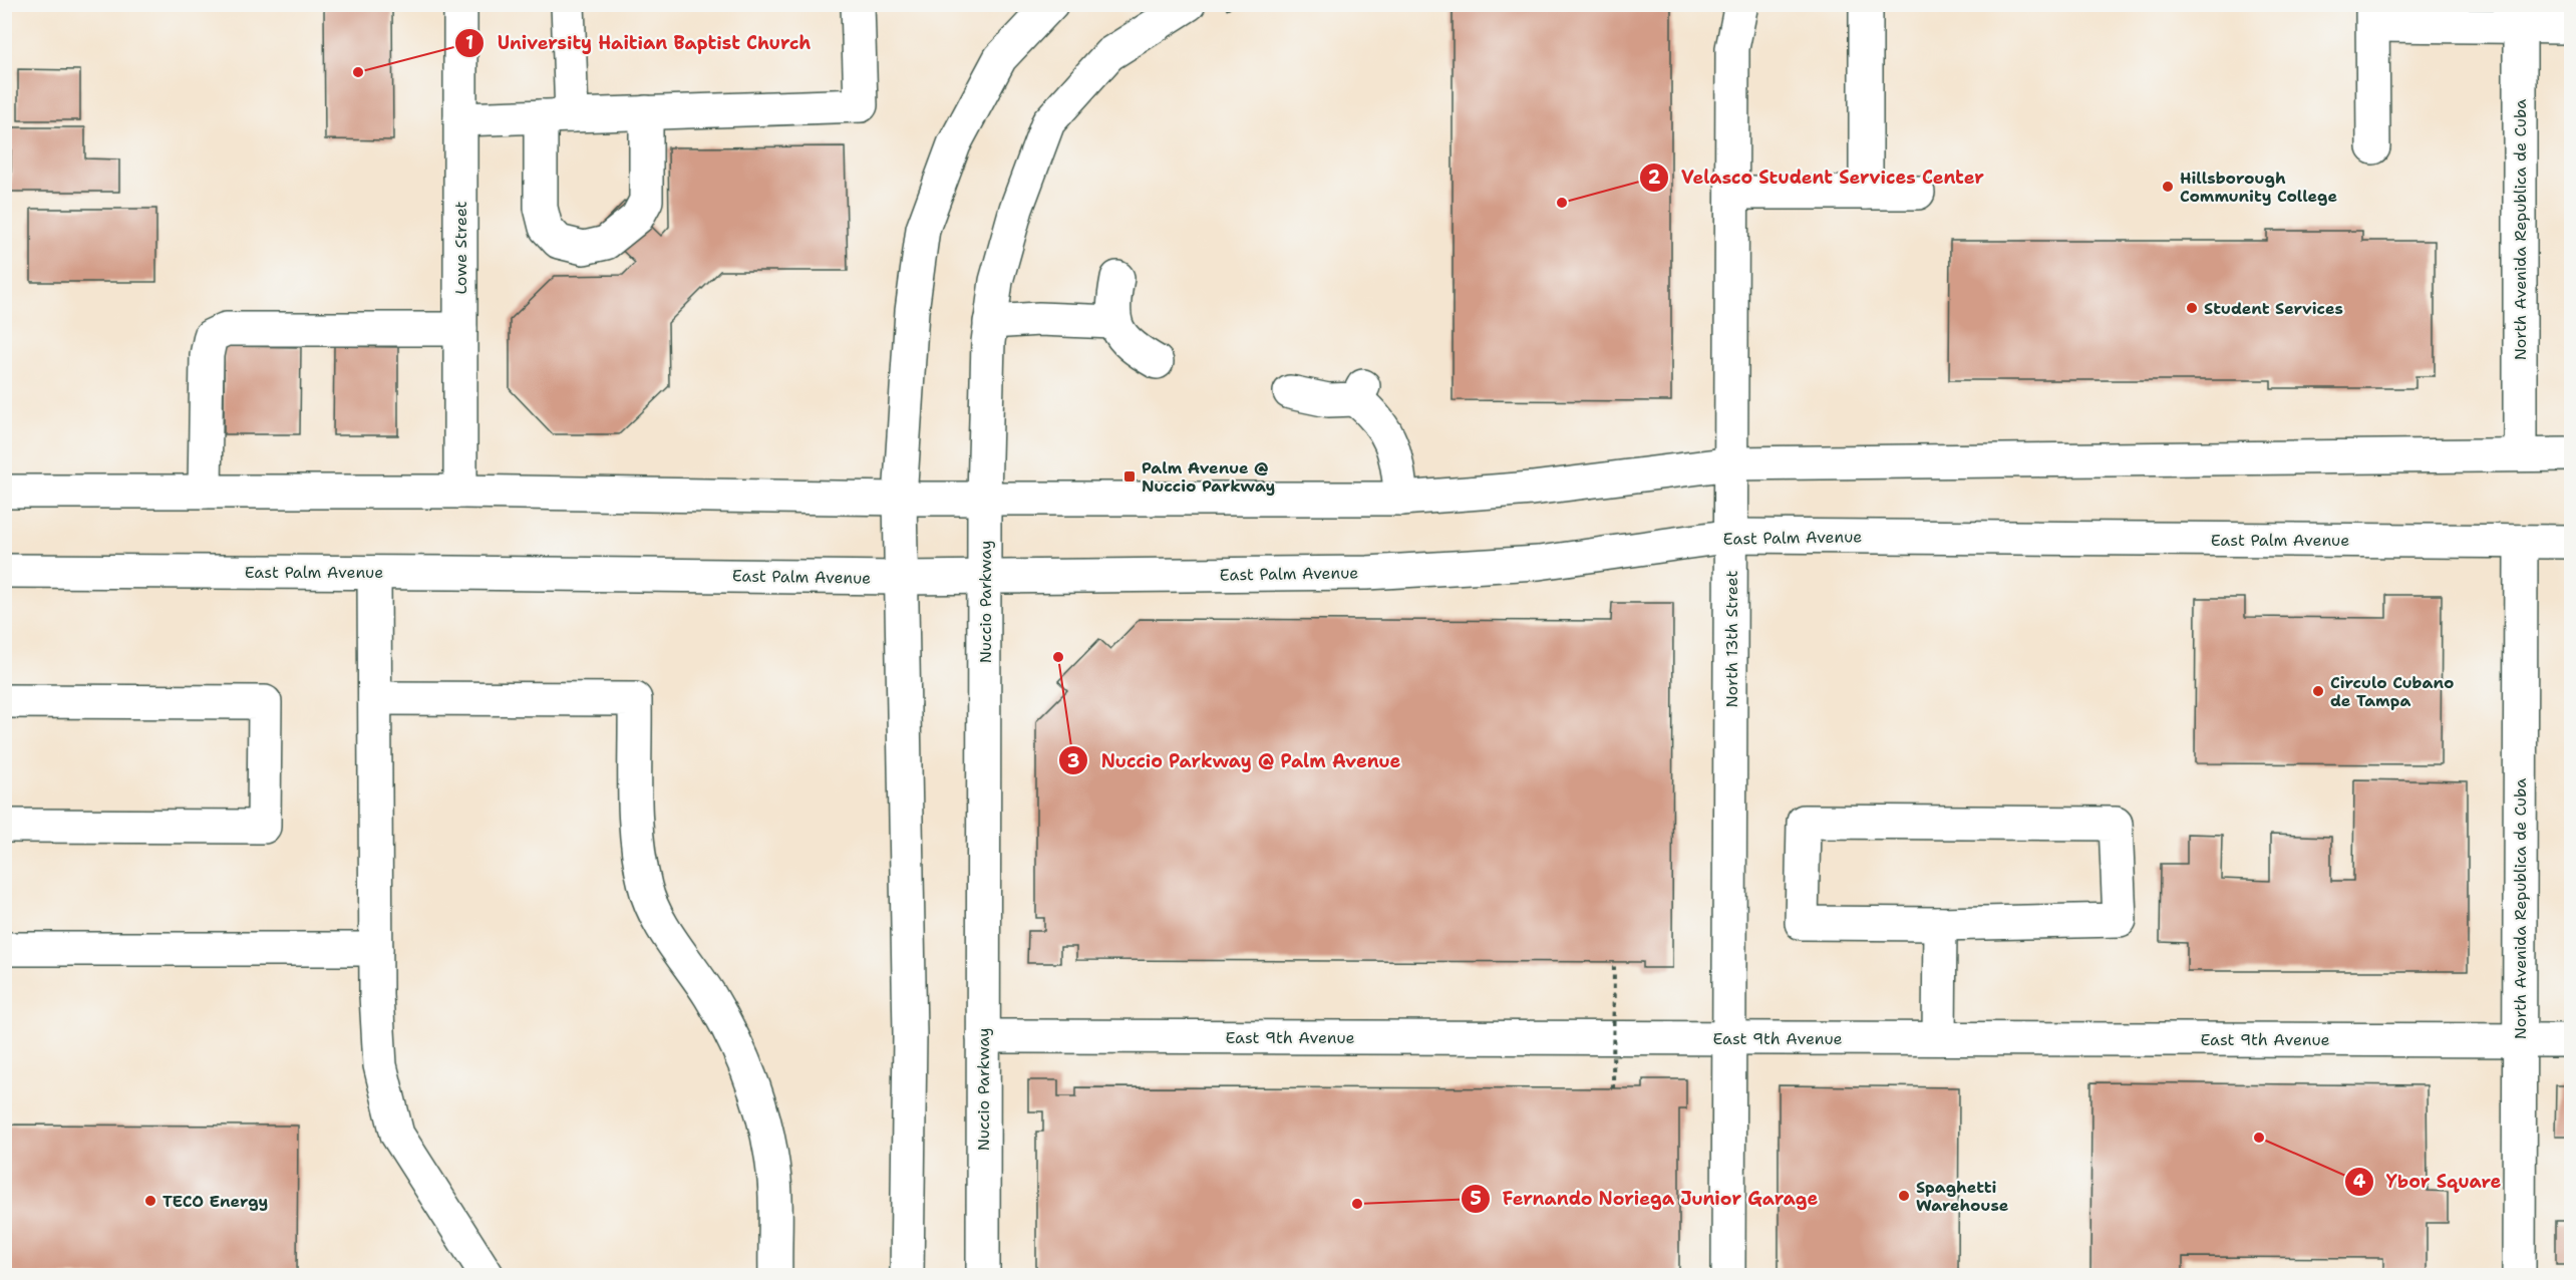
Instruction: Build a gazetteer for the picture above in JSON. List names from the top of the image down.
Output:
{
  "streets": {
    "street": [
      "North Avenida Republica de Cuba",
      "Lowe Street",
      "East Palm Avenue",
      "Nuccio Parkway",
      "North 13th Street",
      "East 9th Avenue"
    ]
  },
  "crossings": [
    ["North Avenida Republica de Cuba", "East Palm Avenue"],
    ["North Avenida Republica de Cuba", "East 9th Avenue"],
    ["East Palm Avenue", "Nuccio Parkway"],
    ["East Palm Avenue", "North 13th Street"],
    ["Nuccio Parkway", "East 9th Avenue"],
    ["North 13th Street", "East 9th Avenue"]
  ],
  "places": {
    "other": [
      "University Haitian Baptist Church",
      "Hillsborough Community College",
      "Velasco Student Services Center",
      "Student Services",
      "Nuccio Parkway @ Palm Avenue",
      "Circulo Cubano de Tampa",
      "Ybor Square",
      "Spaghetti Warehouse",
      "TECO Energy",
      "Fernando Noriega Junior Garage"
    ],
    "transit": ["Palm Avenue @ Nuccio Parkway"]
  }
}
